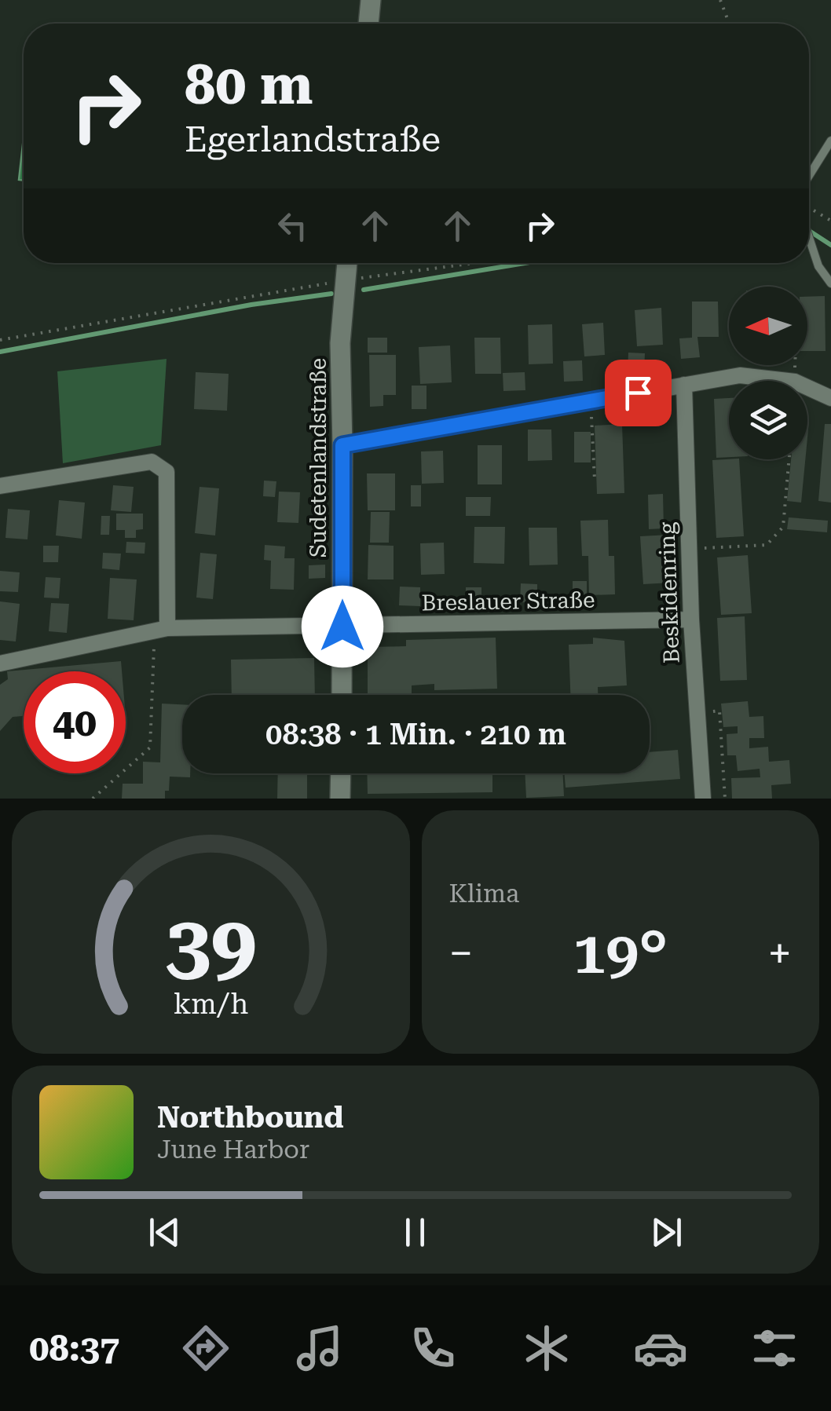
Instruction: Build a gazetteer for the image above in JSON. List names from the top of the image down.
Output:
{
  "streets": {
    "street": ["Sudetenlandstraße", "Beskidenring", "Breslauer Straße"]
  },
  "crossings": [
    ["Sudetenlandstraße", "Breslauer Straße"],
    ["Beskidenring", "Breslauer Straße"]
  ],
  "north": "left",
  "page": {
    "turn": ["80 m", "Egerlandstraße"],
    "limit": "40",
    "trip": "08:38 · 1 Min. · 210 m",
    "tile": "Klima",
    "heat": ["−", "19°", "+"],
    "song": ["Northbound", "June Harbor"],
    "tabs": "08:37",
    "gauge": ["39", "km/h"]
  }
}
